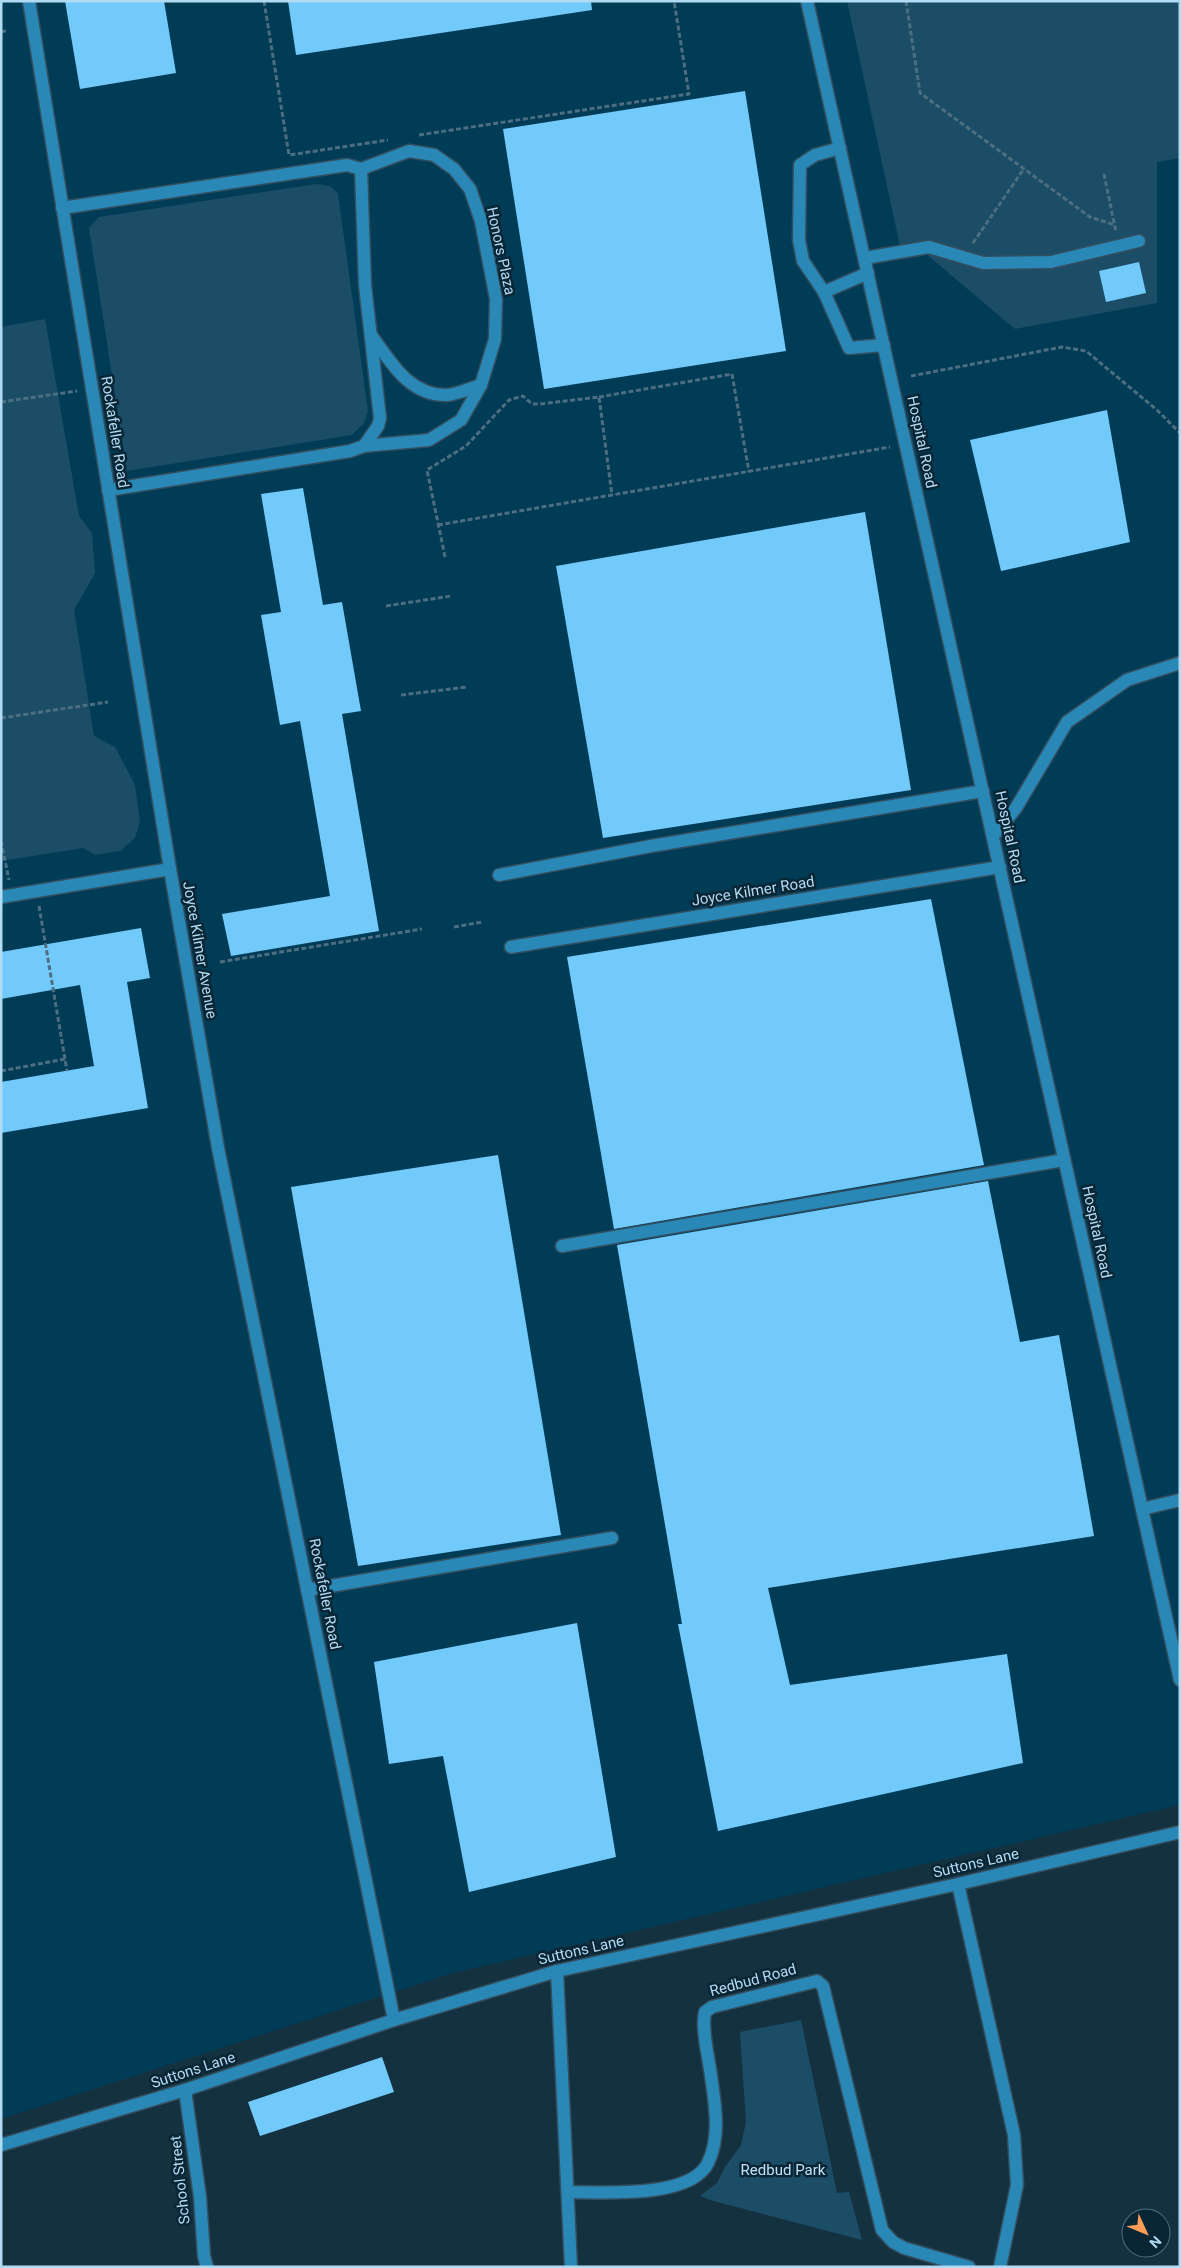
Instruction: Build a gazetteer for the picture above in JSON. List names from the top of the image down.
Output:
{
  "streets": {
    "street": [
      "Honors Plaza",
      "Rockafeller Road",
      "Hospital Road",
      "Joyce Kilmer Road",
      "Joyce Kilmer Avenue",
      "Suttons Lane",
      "Redbud Road",
      "School Street"
    ]
  },
  "crossings": [
    ["Honors Plaza", "Rockafeller Road"],
    ["Rockafeller Road", "Joyce Kilmer Avenue"],
    ["Rockafeller Road", "Suttons Lane"],
    ["Hospital Road", "Joyce Kilmer Road"],
    ["Suttons Lane", "School Street"]
  ],
  "parks": ["Redbud Park"],
  "north": "bottom right"
}
